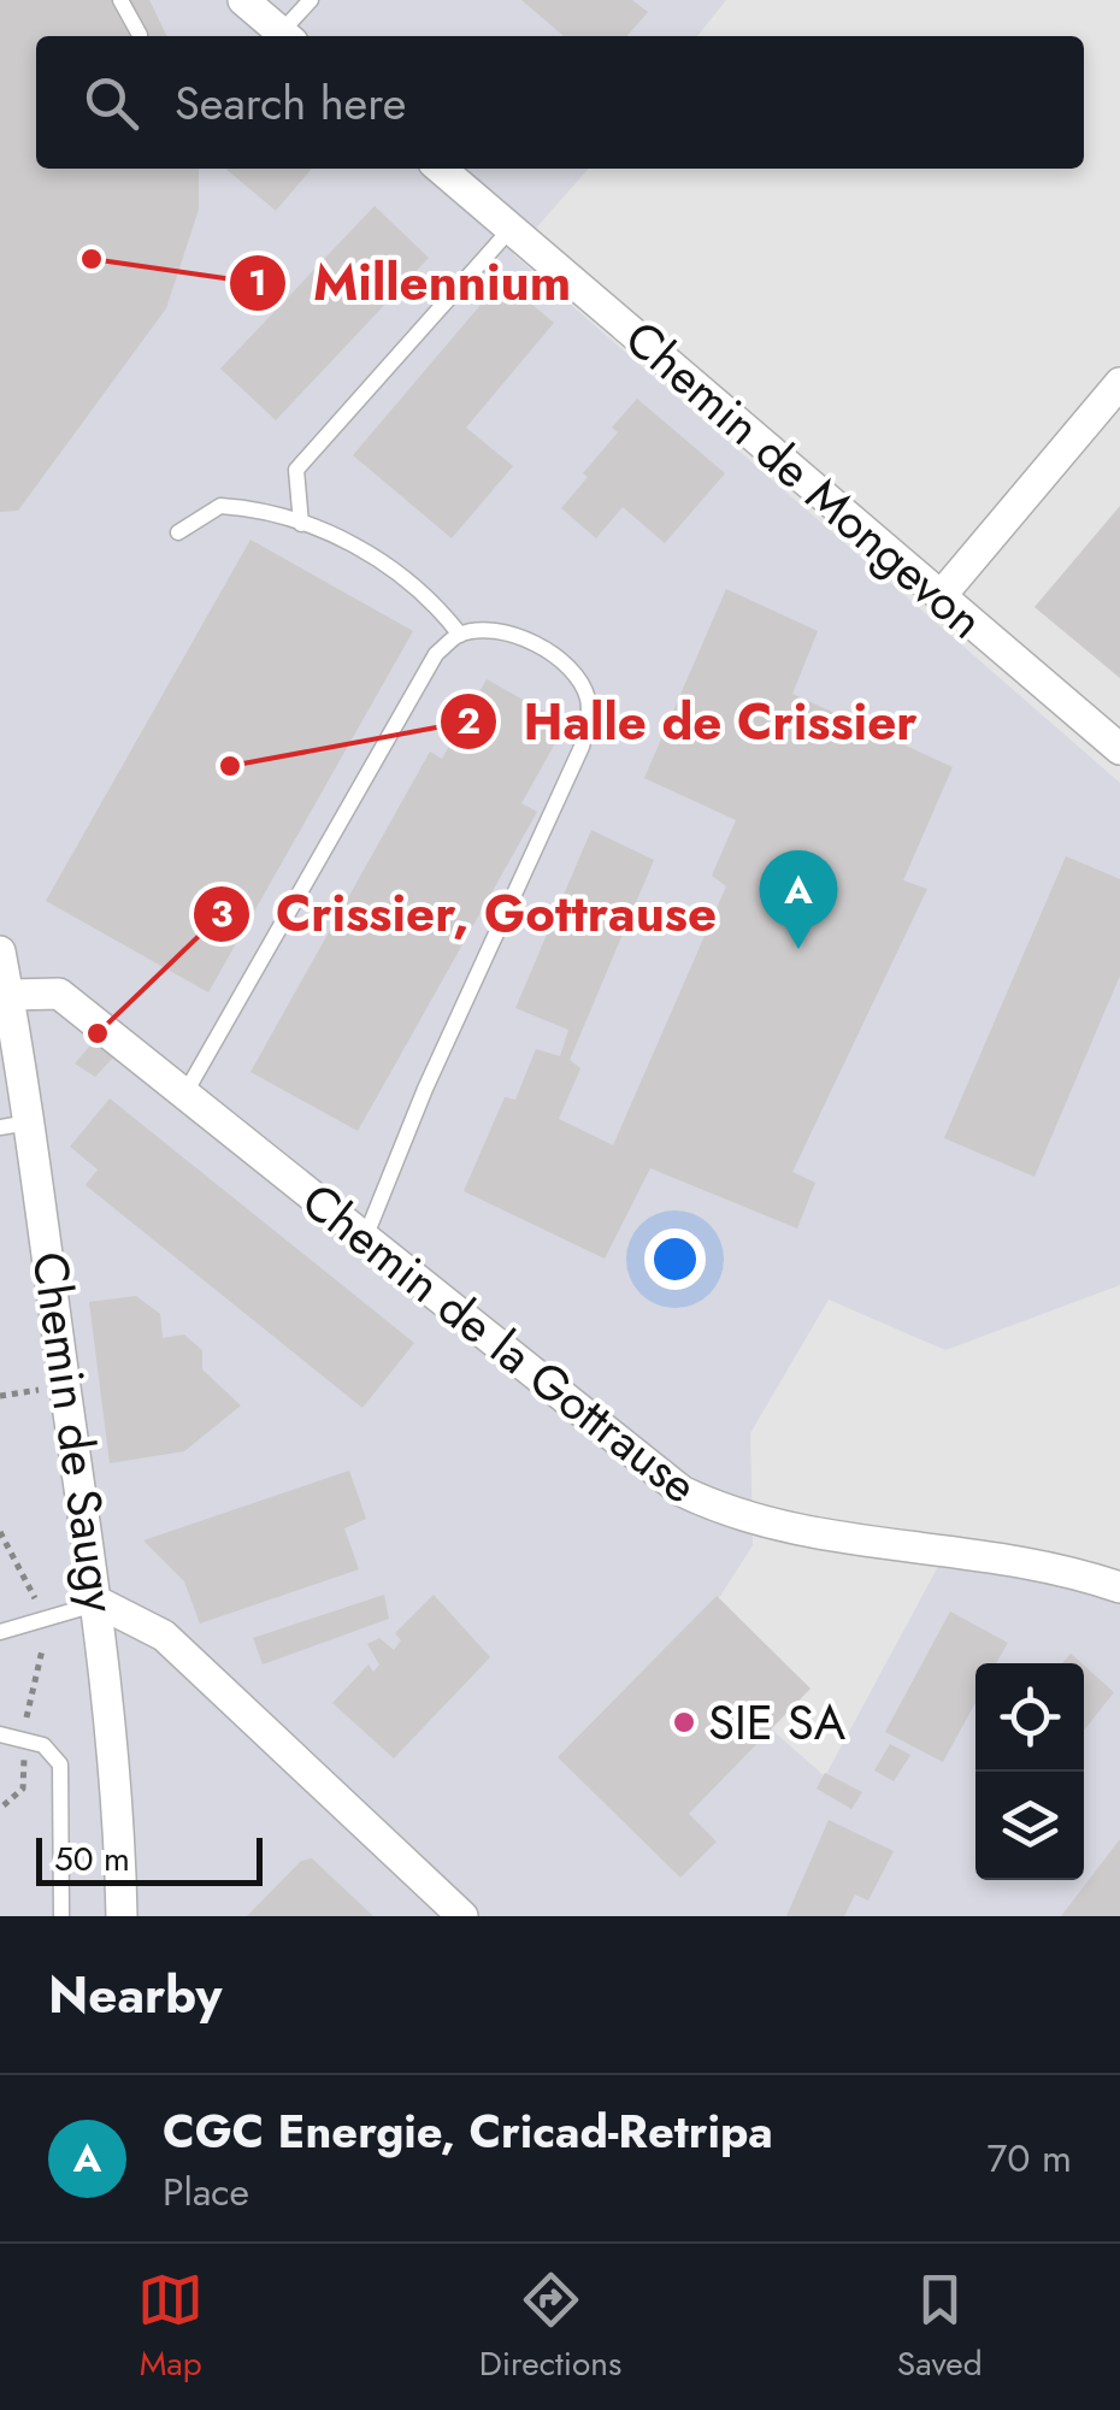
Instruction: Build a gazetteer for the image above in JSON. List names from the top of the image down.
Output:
{
  "streets": {
    "street": ["Chemin de Mongevon", "Chemin de la Gottrause", "Chemin de Saugy"]
  },
  "crossings": [
    ["Chemin de la Gottrause", "Chemin de Saugy"]
  ],
  "places": [
    "Millennium",
    "Halle de Crissier",
    "Crissier, Gottrause",
    "SIE SA"
  ],
  "scale_bar": "50 m",
  "page": {
    "search": "Search here",
    "pins": "A",
    "scale": "50 m",
    "heading": "Nearby",
    "list": [
      {
        "mark": "A",
        "name": "CGC Energie, Cricad-Retripa",
        "note": "Place",
        "value": "70 m"
      }
    ],
    "nav": ["Map", "Directions", "Saved"]
  }
}
